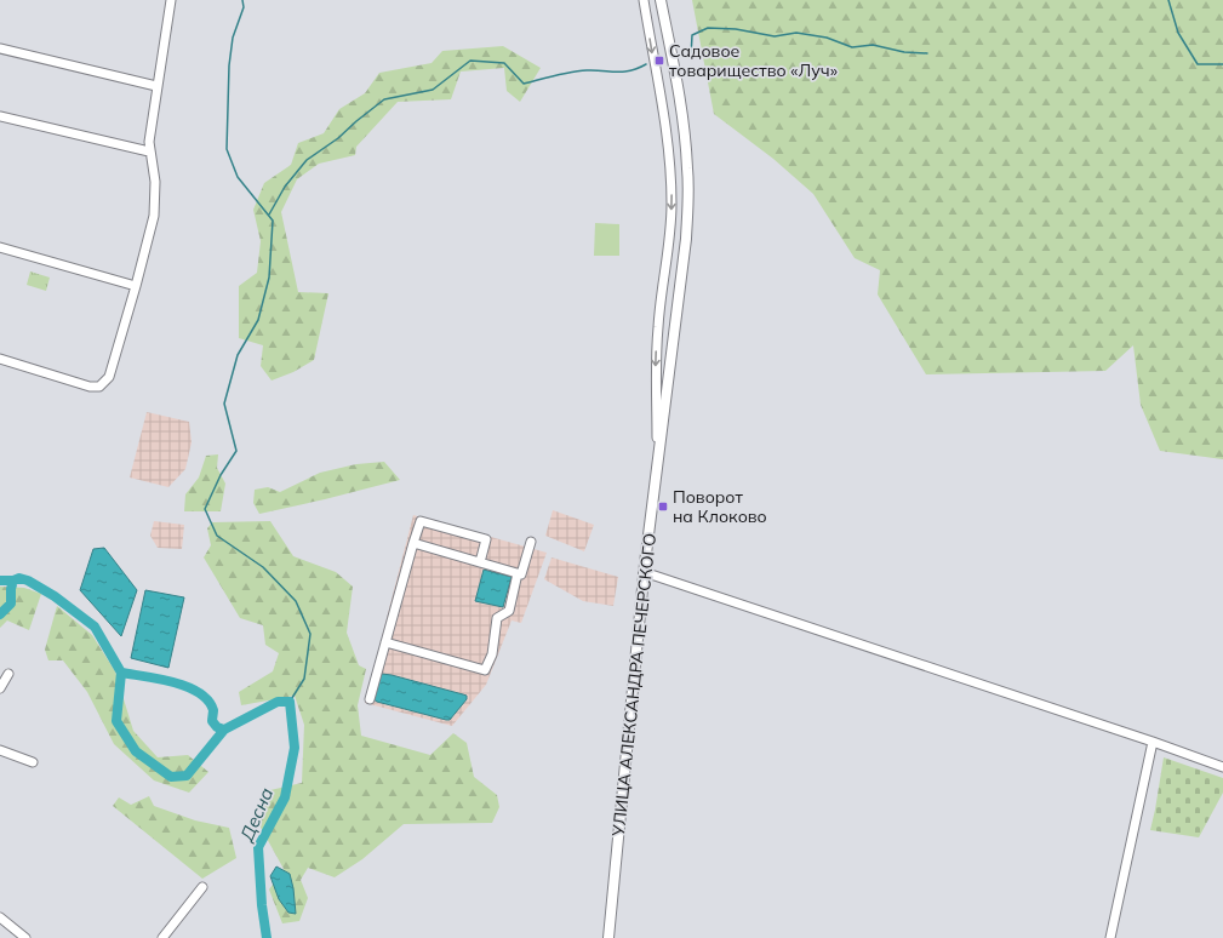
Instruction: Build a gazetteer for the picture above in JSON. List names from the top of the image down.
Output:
{
  "streets": {
    "main road": ["УЛИЦА АЛЕКСАНДРА ПЕЧЕРСКОГО"]
  },
  "water": ["Десна"],
  "places": {
    "transit": ["Садовое товарищество «Луч»", "Поворот на Клоково"]
  }
}
